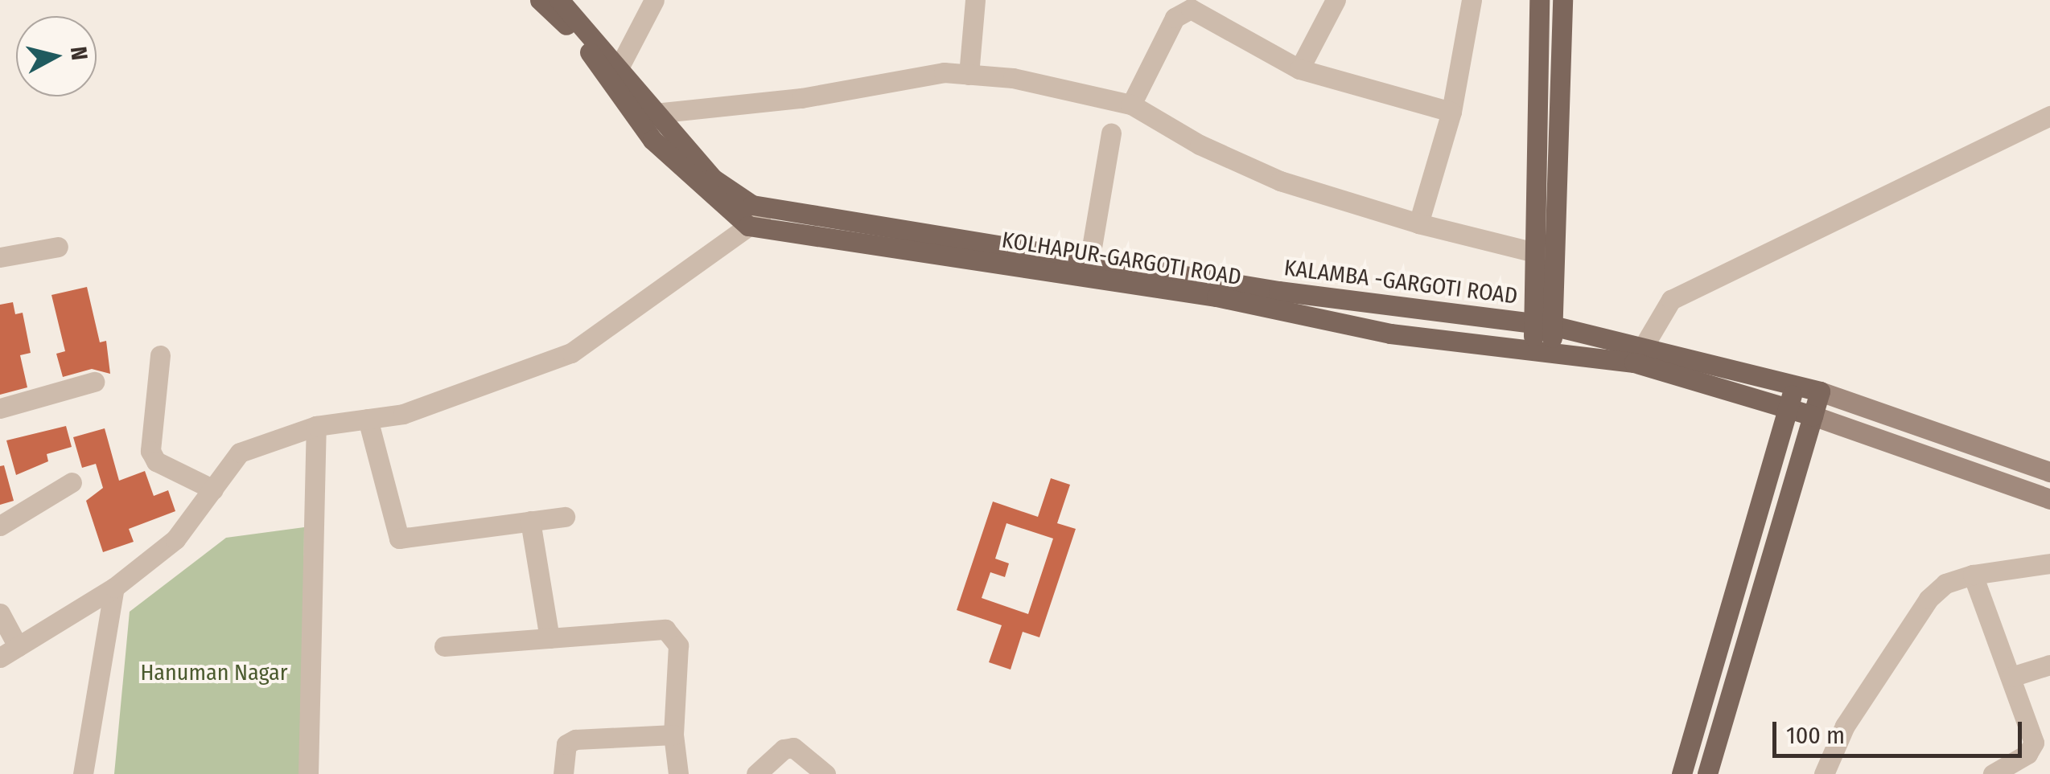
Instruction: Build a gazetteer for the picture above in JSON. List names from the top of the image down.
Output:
{
  "streets": {
    "main road": ["KOLHAPUR-GARGOTI ROAD", "KALAMBA -GARGOTI ROAD"]
  },
  "crossings": [
    ["KOLHAPUR-GARGOTI ROAD", "KALAMBA -GARGOTI ROAD"]
  ],
  "parks": ["Hanuman Nagar"],
  "scale_bar": "100 m",
  "north": "right"
}
